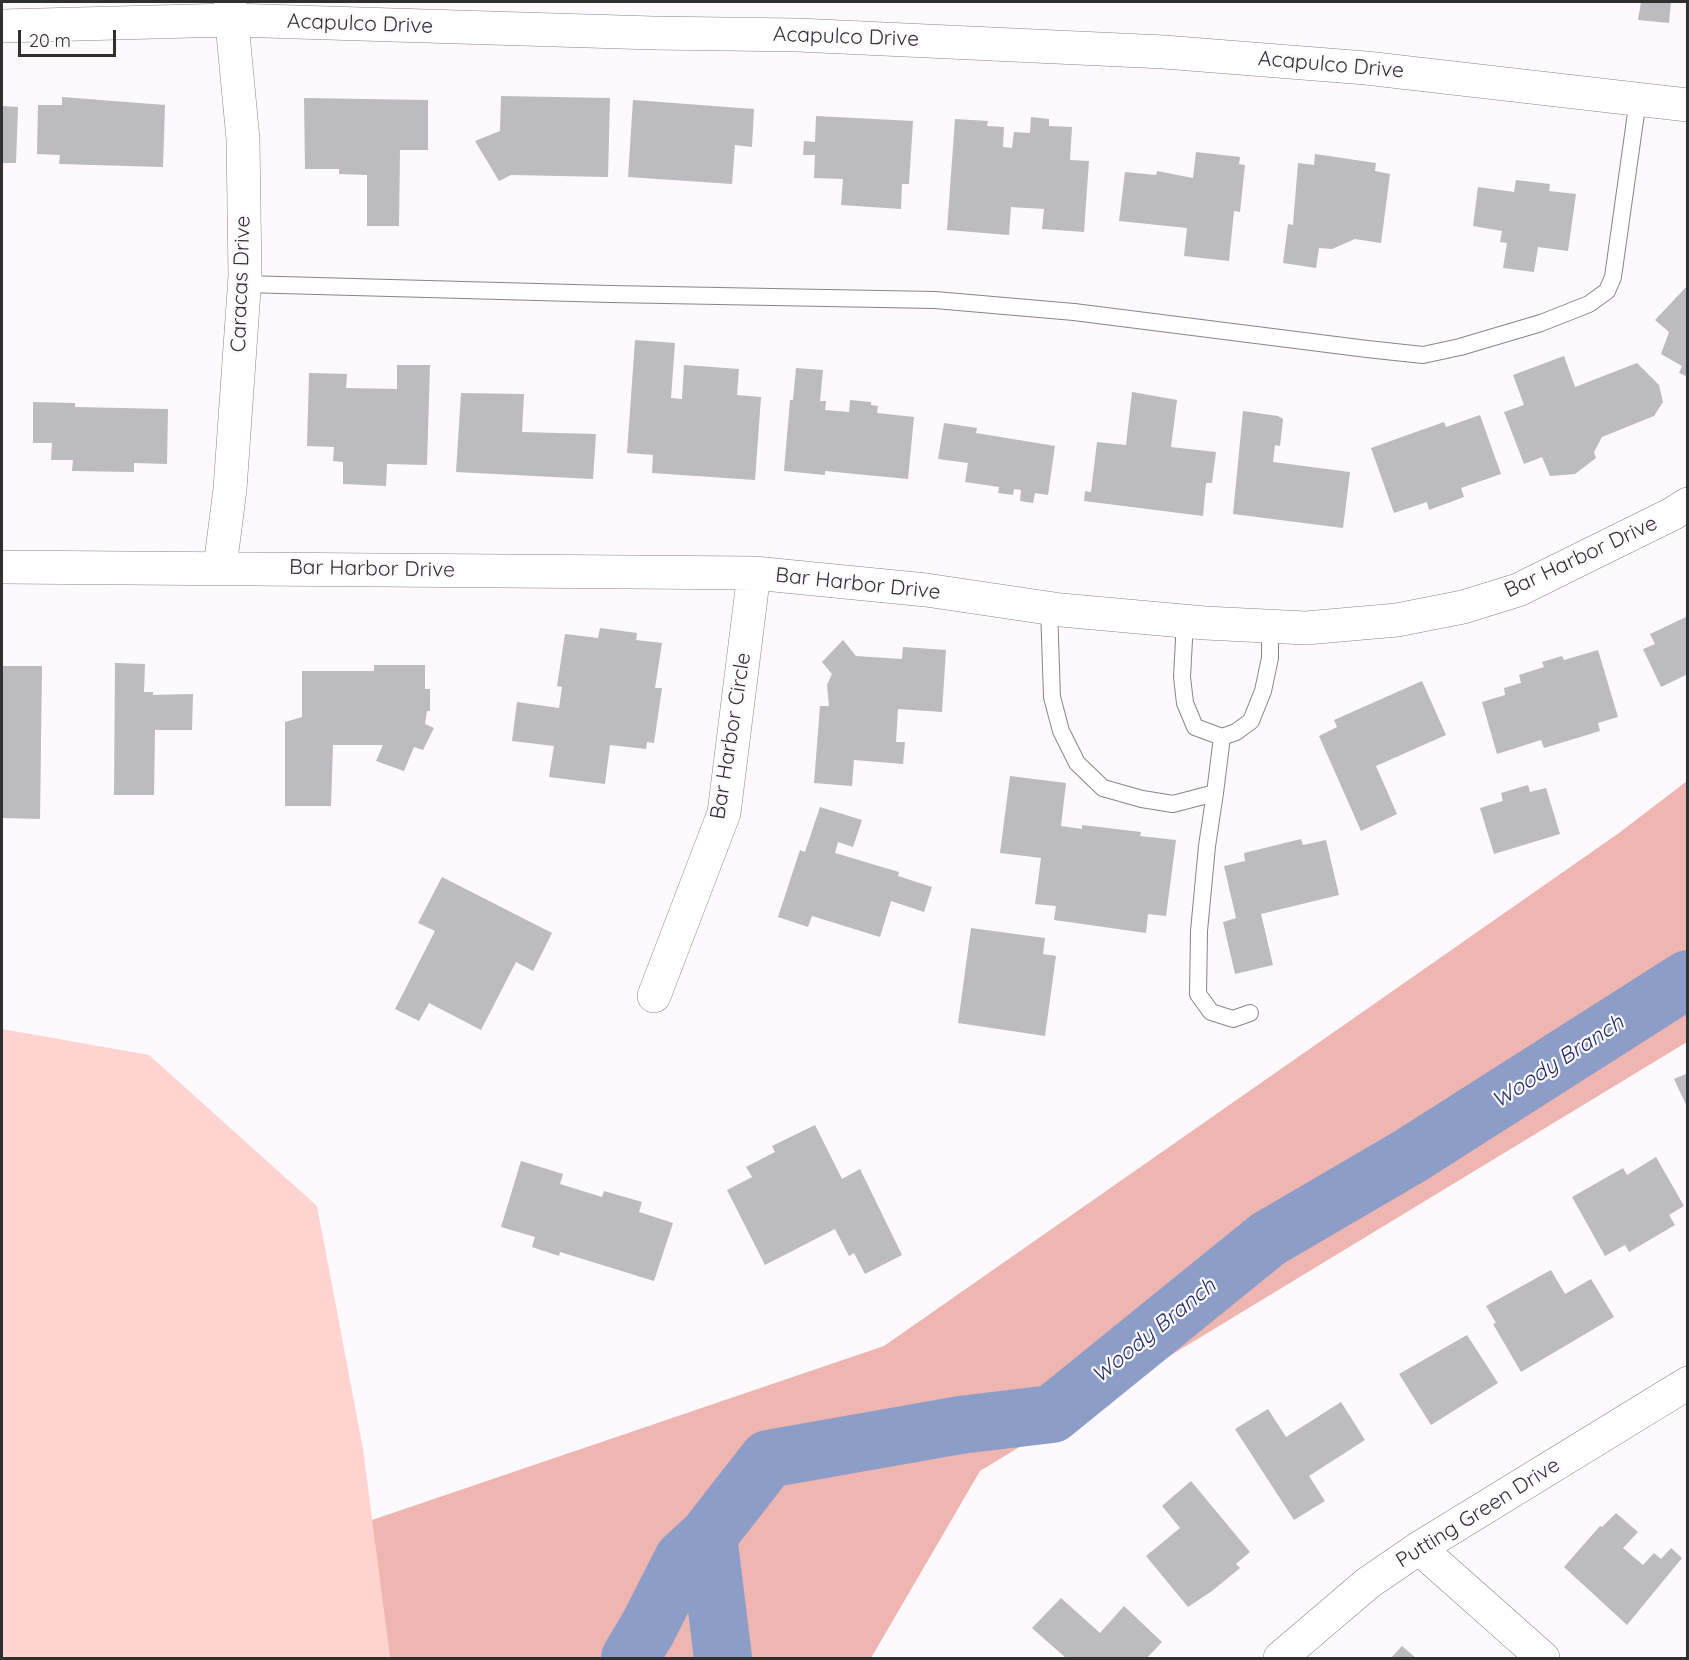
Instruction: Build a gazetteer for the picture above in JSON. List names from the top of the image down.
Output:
{
  "streets": {
    "street": [
      "Acapulco Drive",
      "Caracas Drive",
      "Bar Harbor Drive",
      "Bar Harbor Circle",
      "Putting Green Drive"
    ]
  },
  "crossings": [
    ["Acapulco Drive", "Caracas Drive"],
    ["Caracas Drive", "Bar Harbor Drive"],
    ["Bar Harbor Drive", "Bar Harbor Circle"]
  ],
  "water": ["Woody Branch"],
  "scale_bar": "20 m"
}
